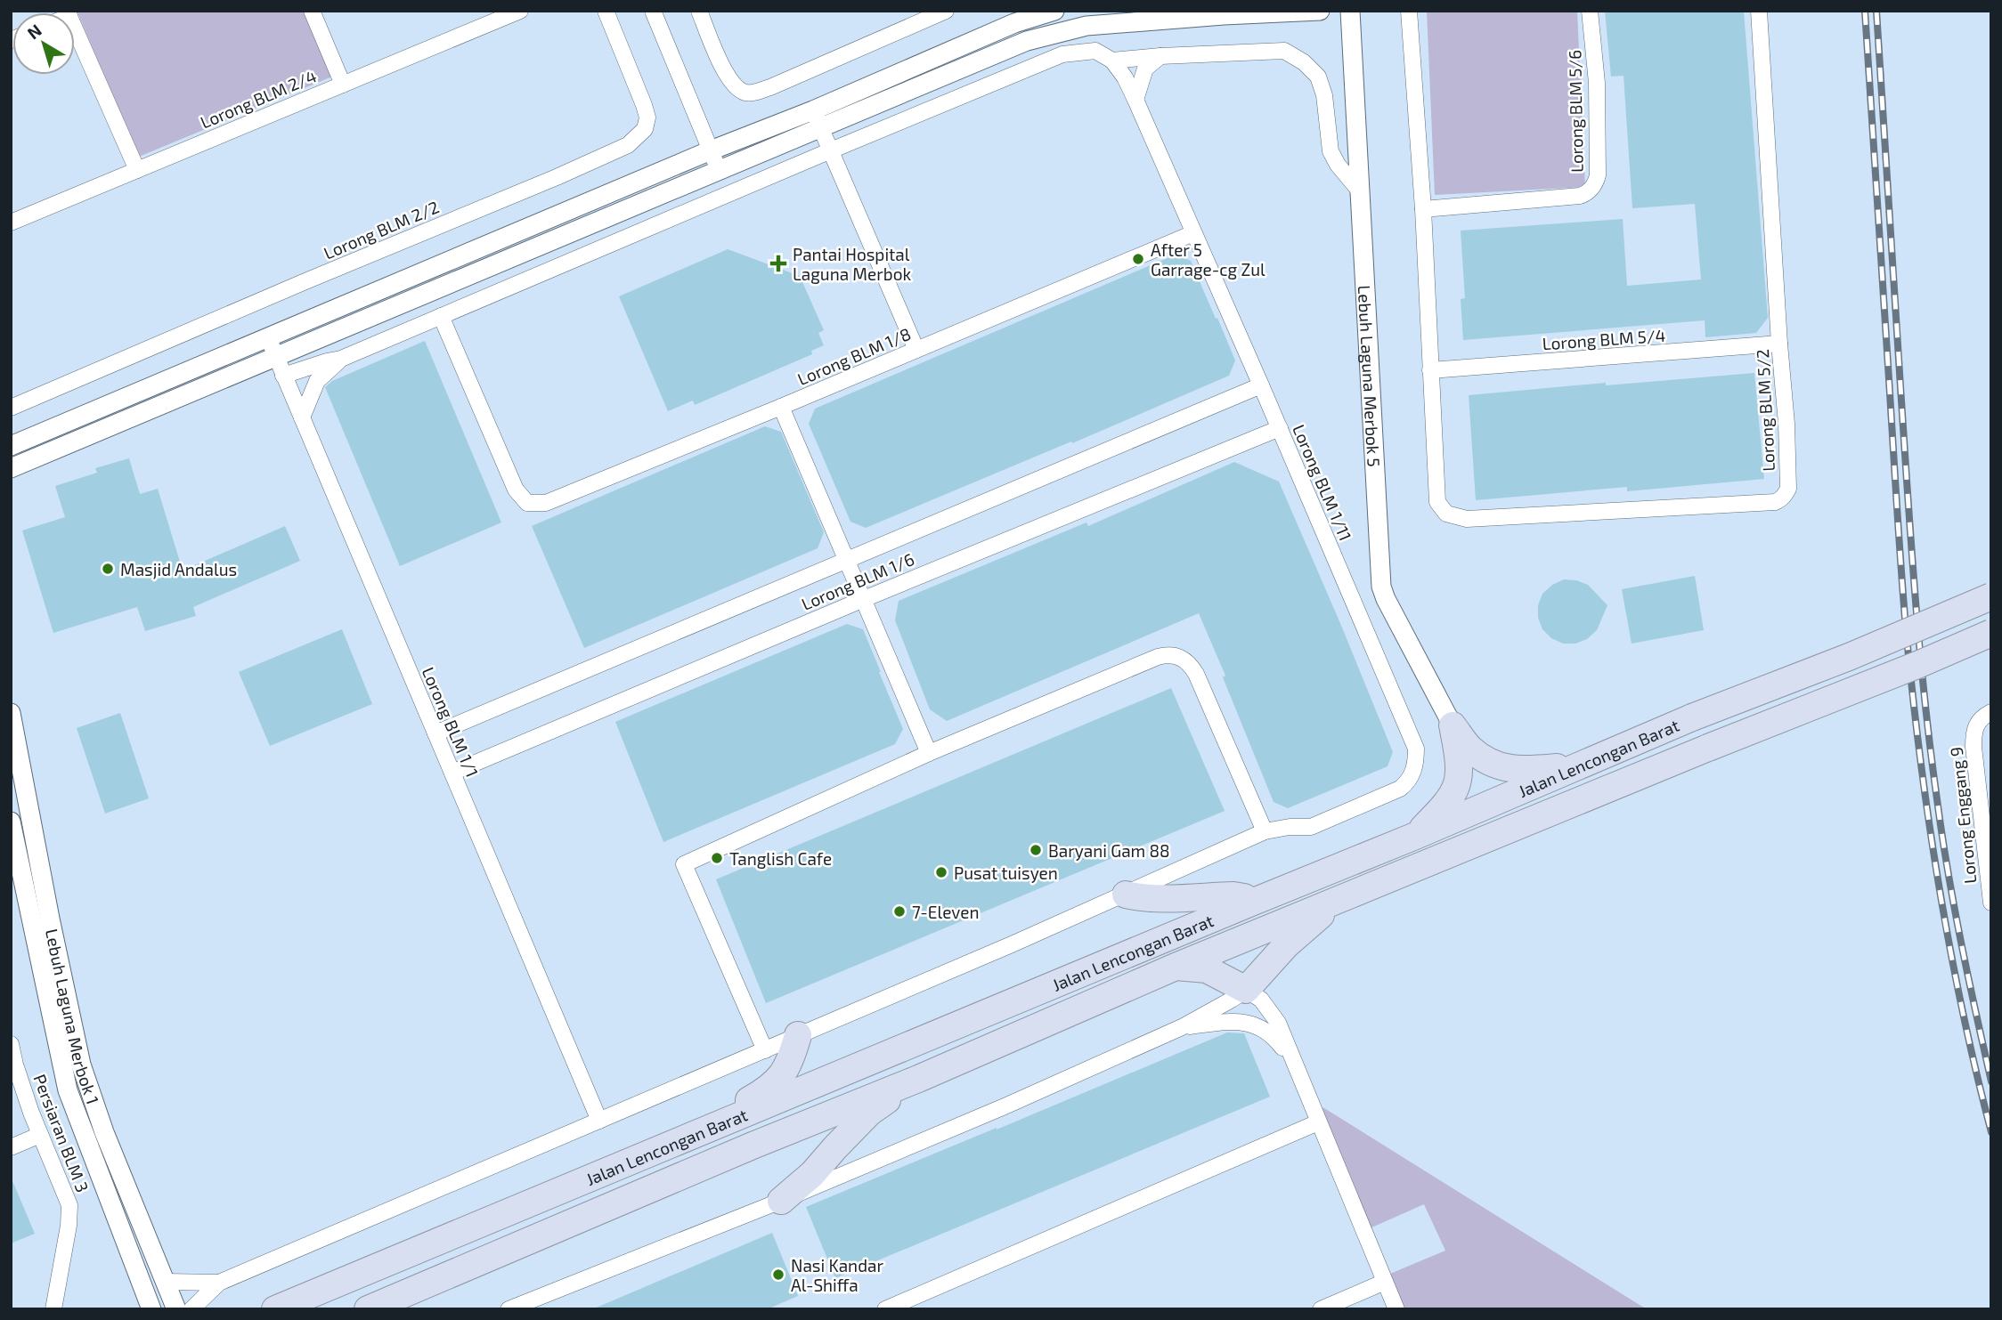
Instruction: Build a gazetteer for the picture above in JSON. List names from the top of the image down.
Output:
{
  "streets": {
    "highway": ["Jalan Lencongan Barat"],
    "street": [
      "Lorong BLM 2/4",
      "Lorong BLM 5/6",
      "Lorong BLM 2/2",
      "Lorong BLM 5/4",
      "Lorong BLM 1/8",
      "Lebuh Laguna Merbok 5",
      "Lorong BLM 5/2",
      "Lorong BLM 1/11",
      "Lorong BLM 1/6",
      "Lorong BLM 1/1",
      "Lorong Enggang 9",
      "Lebuh Laguna Merbok 1",
      "Persiaran BLM 3"
    ]
  },
  "crossings": [
    ["Lorong BLM 5/4", "Lorong BLM 5/2"],
    ["Lorong BLM 1/8", "Lorong BLM 1/11"],
    ["Lorong BLM 1/11", "Lorong BLM 1/6"],
    ["Lorong BLM 1/6", "Lorong BLM 1/1"]
  ],
  "places": {
    "other": [
      "After 5 Garrage-cg Zul",
      "Masjid Andalus",
      "Baryani Gam 88",
      "Tanglish Cafe",
      "Pusat tuisyen",
      "7-Eleven",
      "Nasi Kandar Al-Shiffa"
    ],
    "health": ["Pantai Hospital Laguna Merbok"]
  },
  "north": "top left"
}
